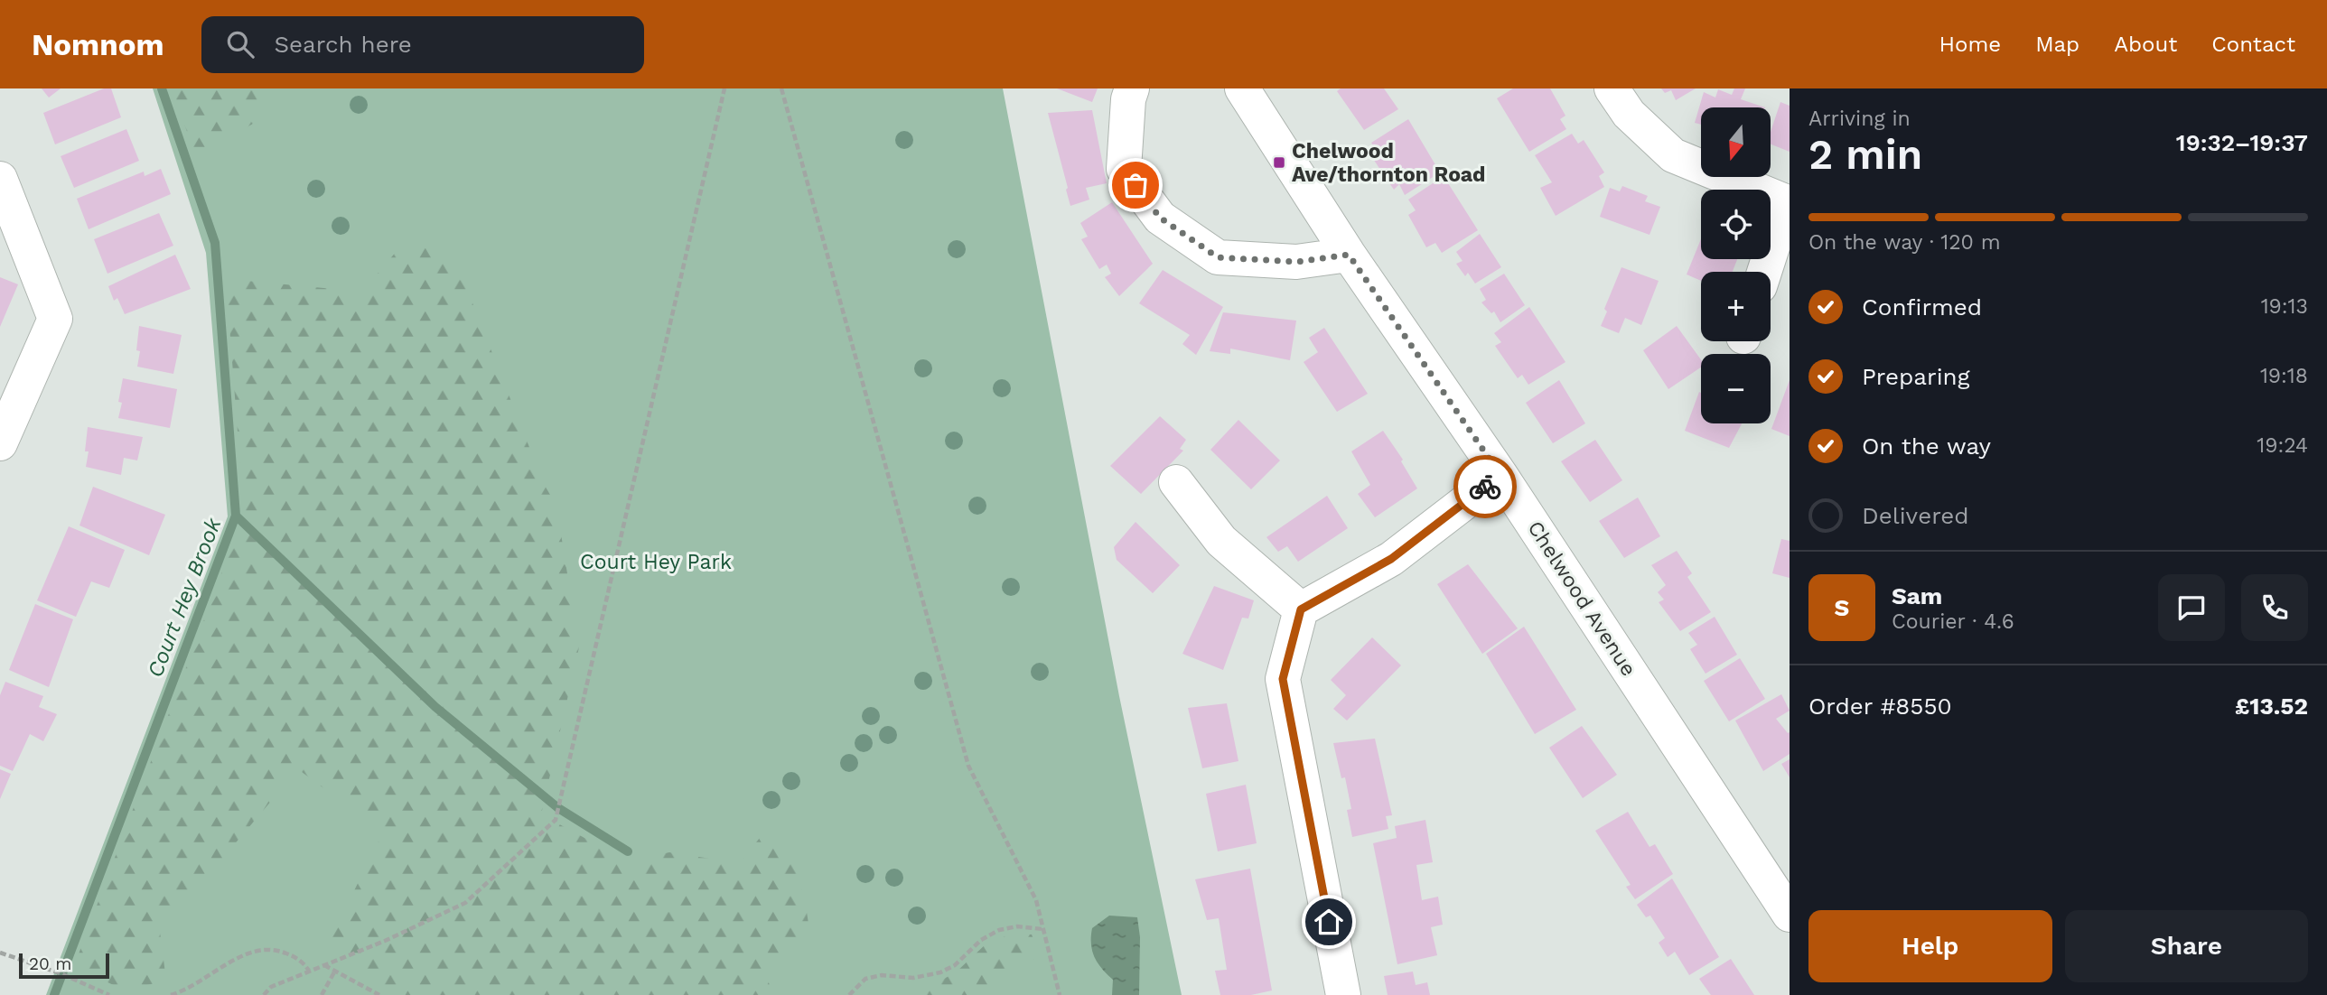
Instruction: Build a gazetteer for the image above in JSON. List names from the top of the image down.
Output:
{
  "streets": {
    "street": ["Chelwood Avenue"]
  },
  "water": ["Court Hey Brook"],
  "parks": ["Court Hey Park"],
  "places": {
    "transit": ["Chelwood Ave/thornton Road"]
  },
  "scale_bar": "20 m",
  "north": "bottom",
  "page": {
    "header": "Nomnom",
    "search": "Search here",
    "nav": [
      "Home",
      "Map",
      "About",
      "Contact"
    ],
    "heading": ["2 min", "Arriving in", "19:32–19:37"],
    "panel": [
      "Sam",
      "Courier · 4.6",
      "Order #8550",
      "£13.52"
    ],
    "map_buttons": ["+", "−"],
    "bar": "On the way · 120 m",
    "list": [
      ["Confirmed", "19:13"],
      ["Preparing", "19:18"],
      ["On the way", "19:24"],
      "Delivered"
    ],
    "round": "S",
    "buttons": ["Help", "Share"],
    "scale": "20 m"
  }
}
